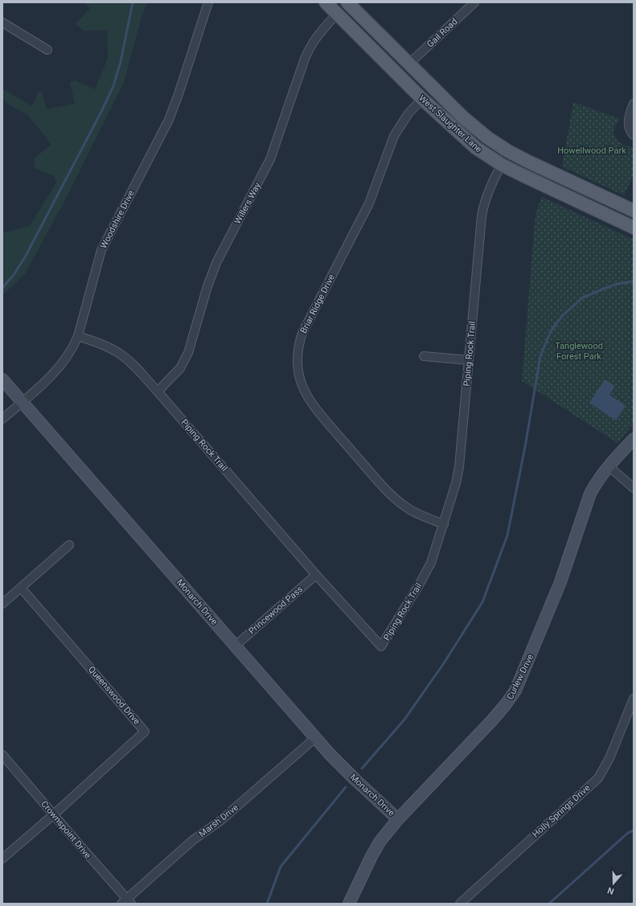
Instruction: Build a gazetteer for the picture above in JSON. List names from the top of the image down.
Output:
{
  "streets": {
    "main road": ["West Slaughter Lane"],
    "street": [
      "Gail Road",
      "Willers Way",
      "Woodshire Drive",
      "Briar Ridge Drive",
      "Piping Rock Trail",
      "Monarch Drive",
      "Princewood Pass",
      "Curlew Drive",
      "Queenswood Drive",
      "Holly Springs Drive",
      "Marsh Drive",
      "Crownspoint Drive"
    ]
  },
  "crossings": [
    ["Gail Road", "West Slaughter Lane"],
    ["West Slaughter Lane", "Willers Way"],
    ["West Slaughter Lane", "Briar Ridge Drive"],
    ["West Slaughter Lane", "Piping Rock Trail"],
    ["Willers Way", "Piping Rock Trail"],
    ["Woodshire Drive", "Piping Rock Trail"],
    ["Woodshire Drive", "Monarch Drive"],
    ["Briar Ridge Drive", "Piping Rock Trail"],
    ["Piping Rock Trail", "Princewood Pass"],
    ["Monarch Drive", "Princewood Pass"],
    ["Monarch Drive", "Curlew Drive"],
    ["Monarch Drive", "Marsh Drive"],
    ["Queenswood Drive", "Crownspoint Drive"],
    ["Marsh Drive", "Crownspoint Drive"]
  ],
  "parks": ["Howellwood Park", "Tanglewood Forest Park"],
  "north": "bottom"
}
